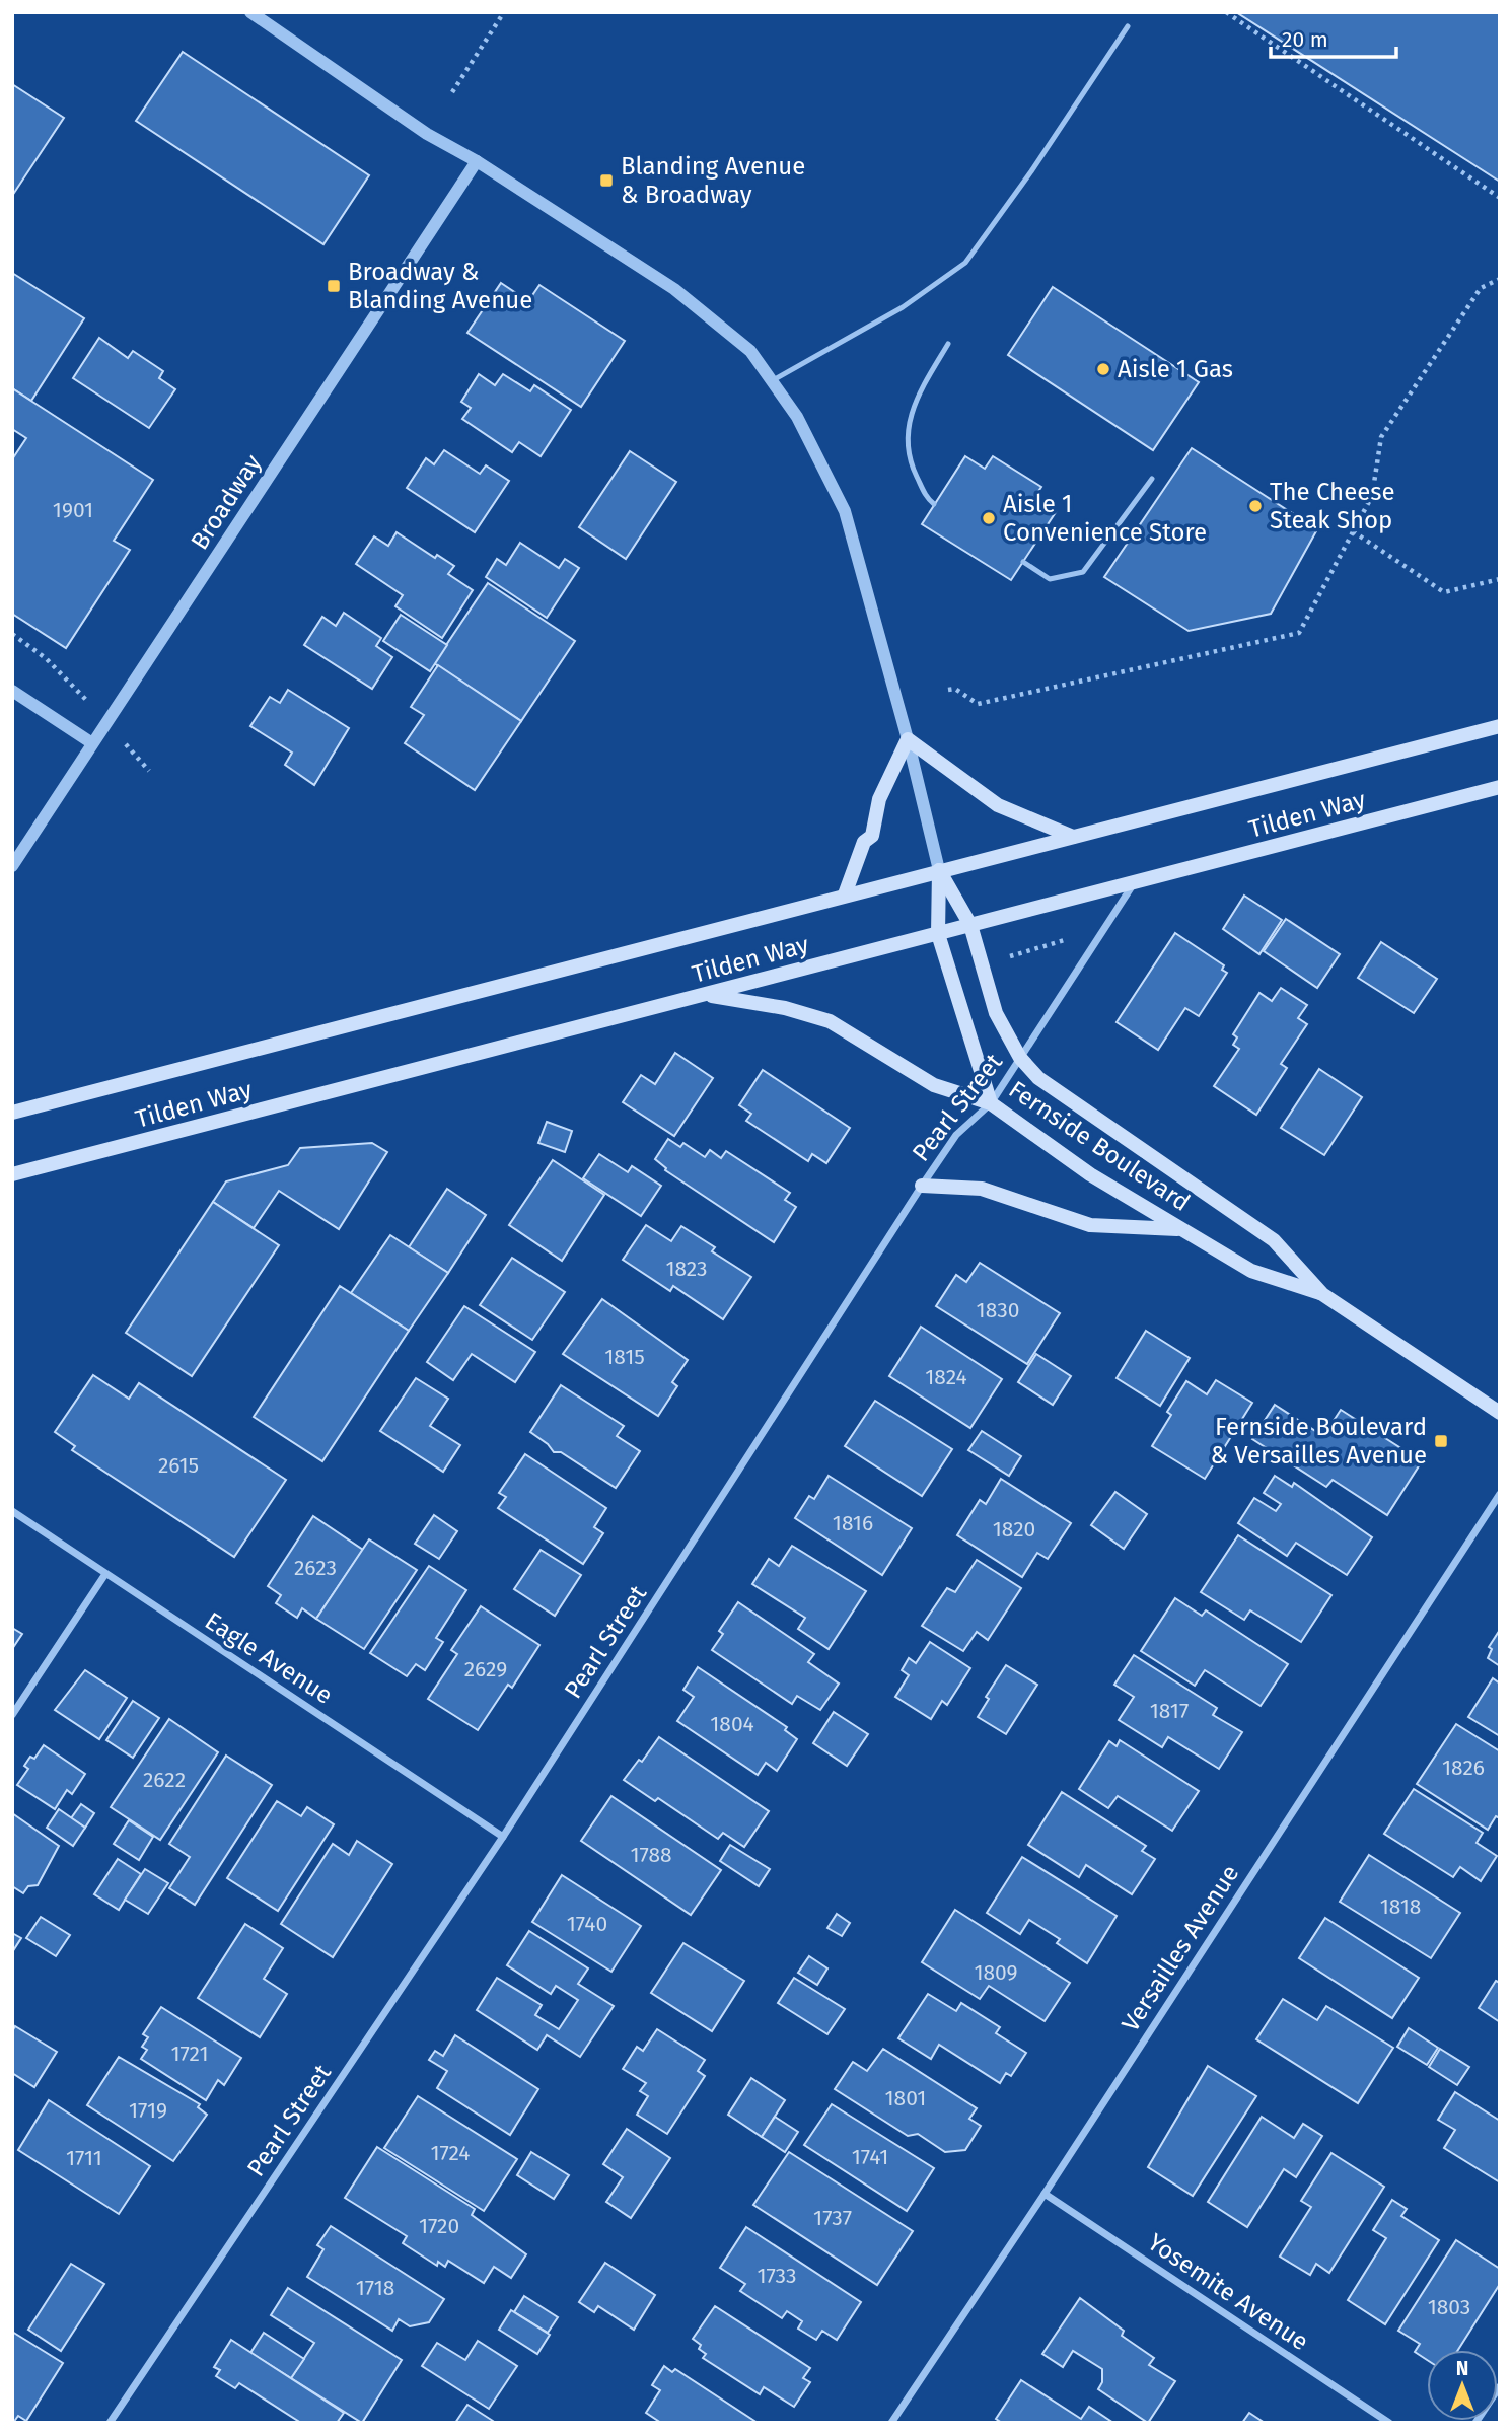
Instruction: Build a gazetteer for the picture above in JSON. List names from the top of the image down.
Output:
{
  "streets": {
    "main road": ["Tilden Way", "Fernside Boulevard"],
    "street": [
      "Broadway",
      "Pearl Street",
      "Eagle Avenue",
      "Versailles Avenue",
      "Yosemite Avenue"
    ]
  },
  "crossings": [
    ["Tilden Way", "Pearl Street"],
    ["Tilden Way", "Fernside Boulevard"],
    ["Pearl Street", "Fernside Boulevard"],
    ["Pearl Street", "Eagle Avenue"],
    ["Versailles Avenue", "Yosemite Avenue"]
  ],
  "places": {
    "transit": ["Blanding Avenue & Broadway", "Broadway & Blanding Avenue", "Fernside Boulevard & Versailles Avenue"],
    "other": ["Aisle 1 Gas", "The Cheese Steak Shop", "Aisle 1 Convenience Store"]
  },
  "house_numbers": [
    "1901",
    "1823",
    "1830",
    "1815",
    "1824",
    "2615",
    "1816",
    "1820",
    "2623",
    "2629",
    "1817",
    "1804",
    "1826",
    "2622",
    "1788",
    "1818",
    "1740",
    "1809",
    "1721",
    "1801",
    "1719",
    "1724",
    "1741",
    "1711",
    "1737",
    "1720",
    "1733",
    "1718",
    "1803"
  ],
  "scale_bar": "20 m",
  "north": "top"
}
